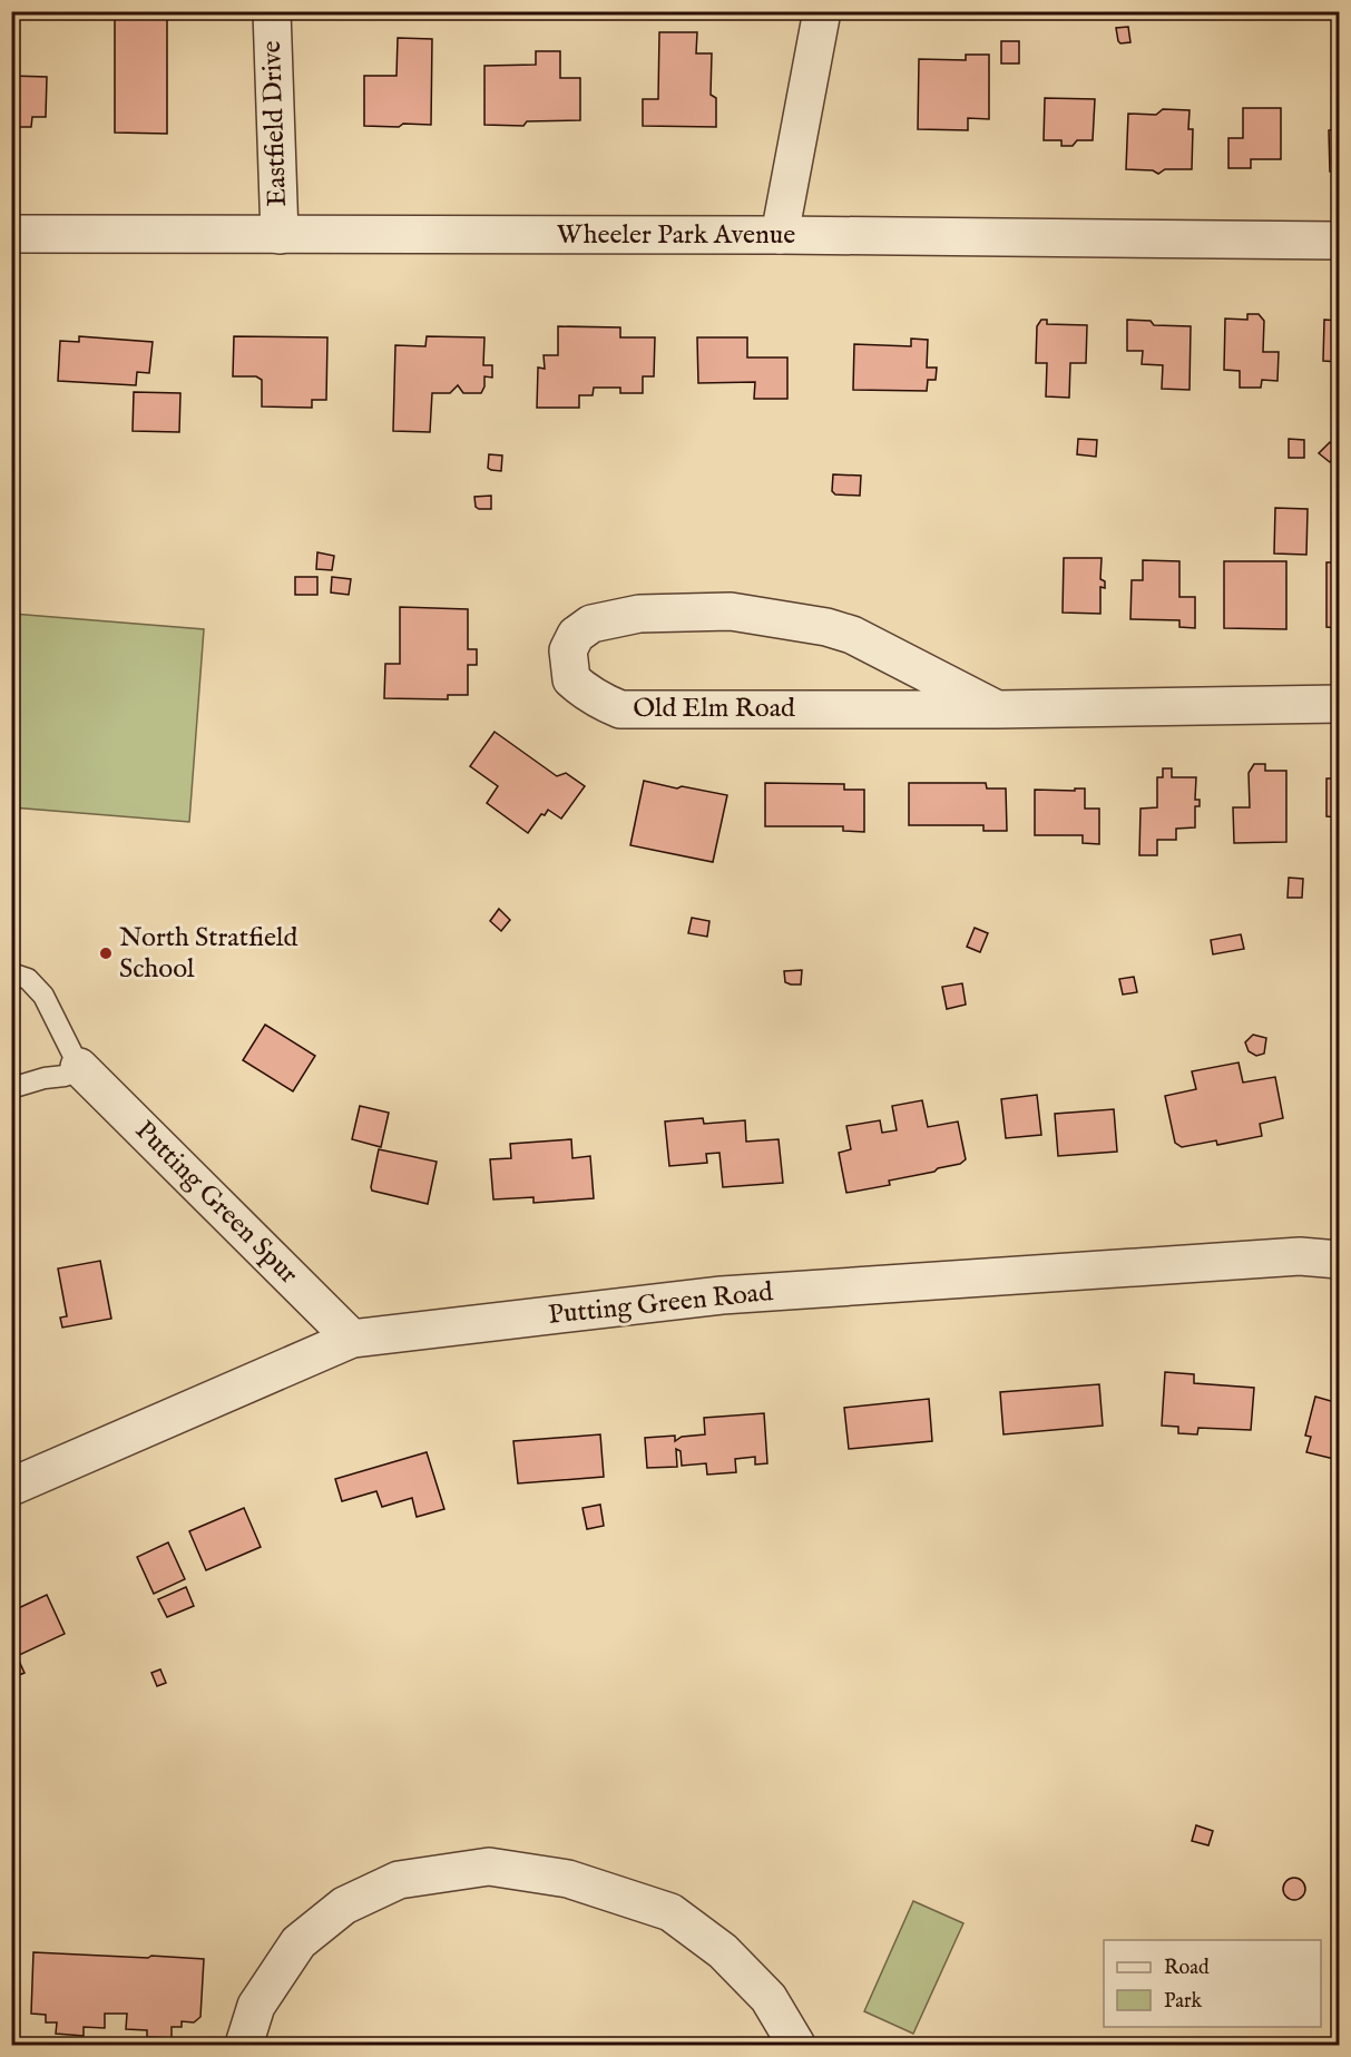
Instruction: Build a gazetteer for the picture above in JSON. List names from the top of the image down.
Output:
{
  "streets": {
    "street": [
      "Eastfield Drive",
      "Wheeler Park Avenue",
      "Old Elm Road",
      "Putting Green Spur",
      "Putting Green Road"
    ]
  },
  "crossings": [
    ["Eastfield Drive", "Wheeler Park Avenue"],
    ["Putting Green Spur", "Putting Green Road"]
  ],
  "places": ["North Stratfield School"],
  "legend": ["Road", "Park"]
}
